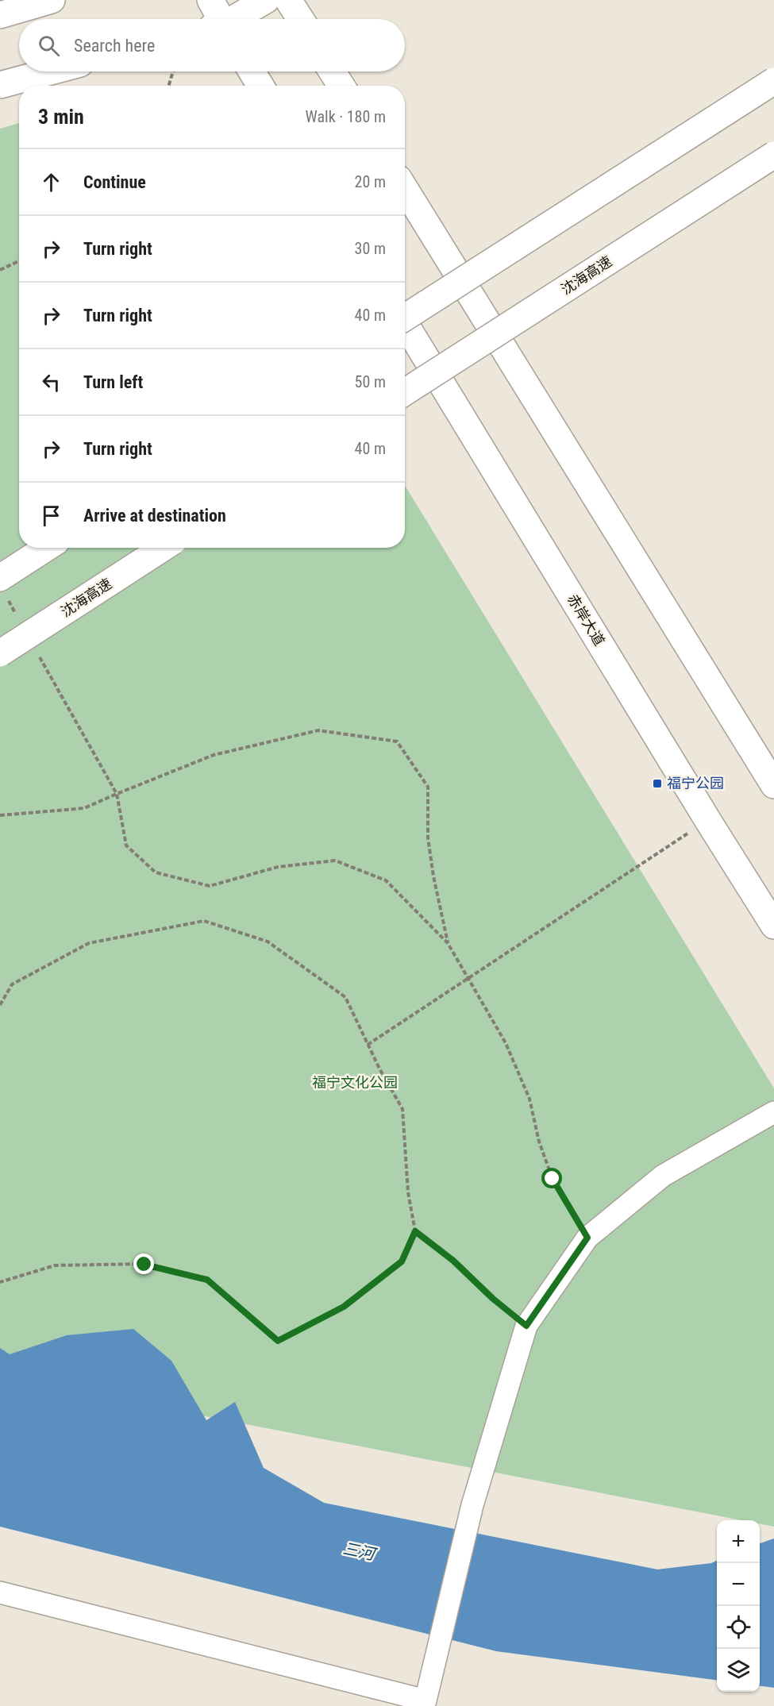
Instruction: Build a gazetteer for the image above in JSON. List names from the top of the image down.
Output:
{
  "streets": {
    "main road": ["沈海高速", "赤岸大道"]
  },
  "water": ["三河"],
  "parks": ["福宁文化公园"],
  "places": {
    "transit": ["福宁公园"]
  },
  "page": {
    "search": "Search here",
    "heading": ["3 min", "Walk · 180 m"],
    "list": [
      ["Continue", "20 m"],
      ["Turn right", "30 m"],
      ["Turn right", "40 m"],
      ["Turn left", "50 m"],
      ["Turn right", "40 m"],
      "Arrive at destination"
    ],
    "map_buttons": ["+", "−"]
  }
}
